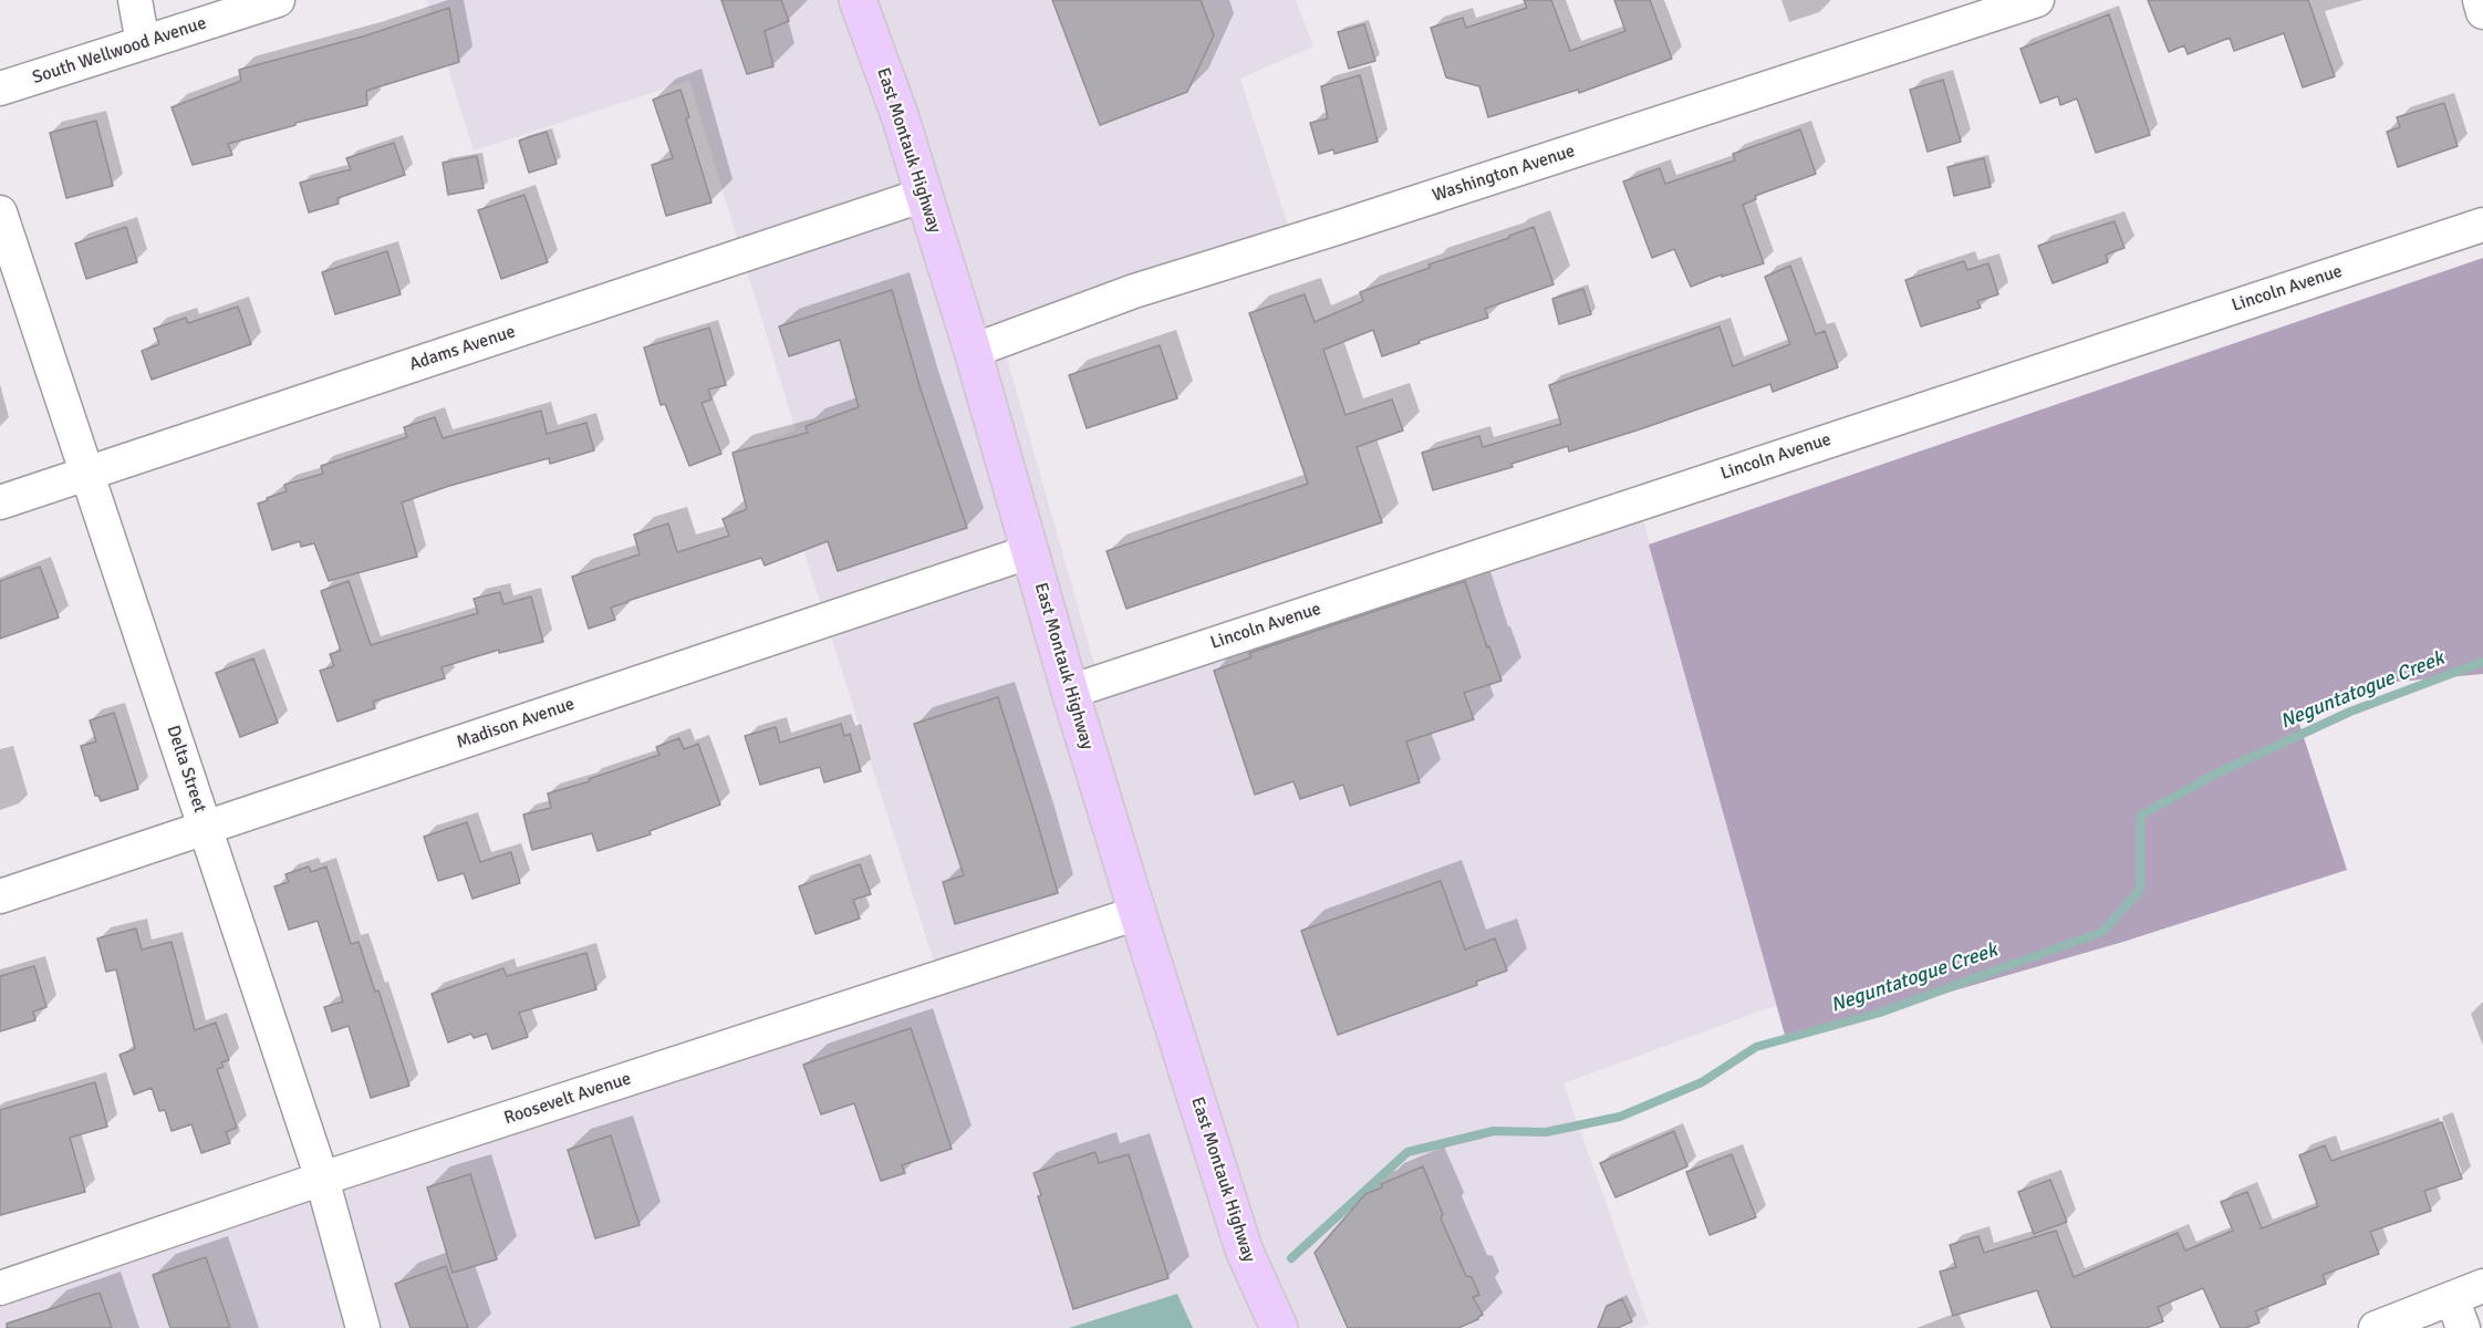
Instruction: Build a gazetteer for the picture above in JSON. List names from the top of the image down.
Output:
{
  "streets": {
    "main road": ["East Montauk Highway"],
    "street": [
      "South Wellwood Avenue",
      "Washington Avenue",
      "Lincoln Avenue",
      "Adams Avenue",
      "Madison Avenue",
      "Delta Street",
      "Roosevelt Avenue"
    ]
  },
  "crossings": [
    ["East Montauk Highway", "Washington Avenue"],
    ["East Montauk Highway", "Lincoln Avenue"],
    ["East Montauk Highway", "Adams Avenue"],
    ["East Montauk Highway", "Madison Avenue"],
    ["East Montauk Highway", "Roosevelt Avenue"],
    ["Adams Avenue", "Delta Street"],
    ["Madison Avenue", "Delta Street"],
    ["Delta Street", "Roosevelt Avenue"]
  ],
  "water": ["Neguntatogue Creek"]
}
